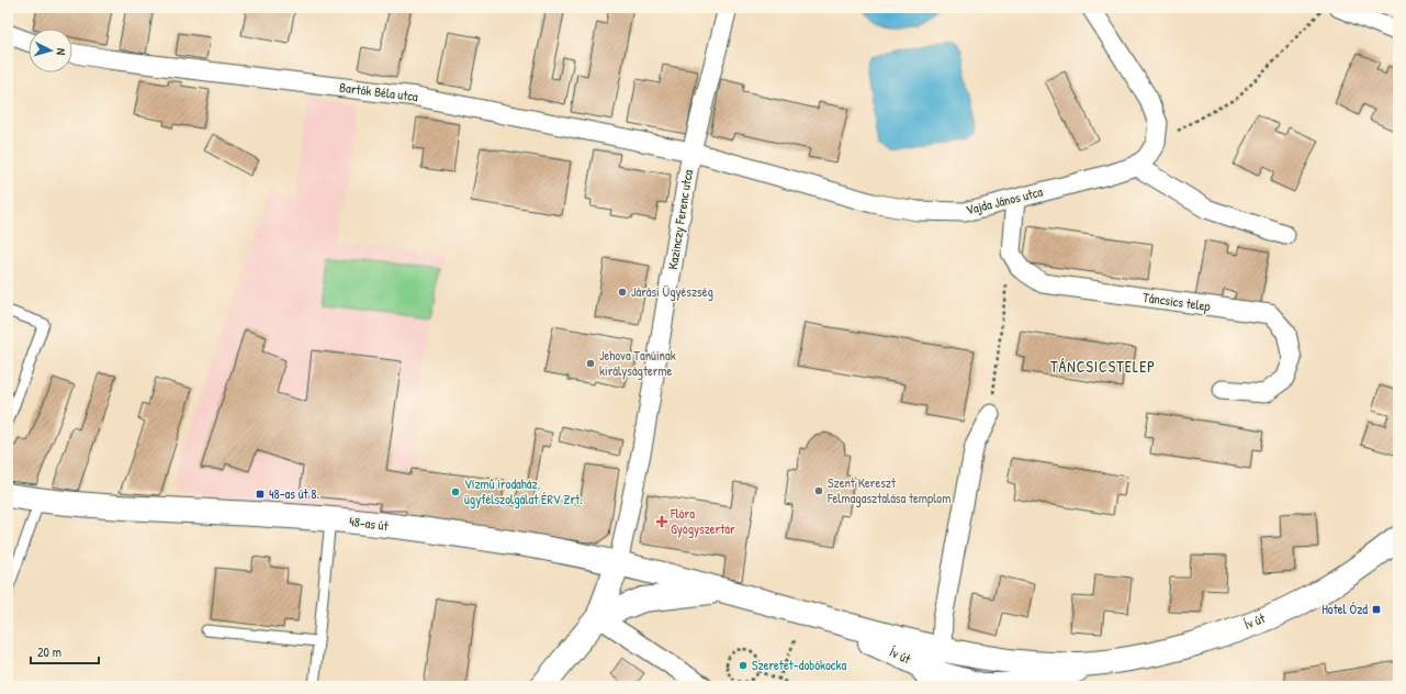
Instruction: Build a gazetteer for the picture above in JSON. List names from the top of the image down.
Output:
{
  "streets": {
    "main road": ["48-as út", "Ív út"],
    "street": [
      "Bartók Béla utca",
      "Vajda János utca",
      "Kazinczy Ferenc utca",
      "Táncsics telep"
    ]
  },
  "crossings": [
    ["Bartók Béla utca", "Vajda János utca"],
    ["Bartók Béla utca", "Kazinczy Ferenc utca"],
    ["Vajda János utca", "Kazinczy Ferenc utca"],
    ["Kazinczy Ferenc utca", "48-as út"],
    ["48-as út", "Ív út"]
  ],
  "districts": ["TÁNCSICSTELEP"],
  "places": {
    "other": [
      "Járási Ügyészség",
      "Jehova Tanúinak királyságterme",
      "Szent Kereszt Felmagasztalása templom",
      "Vízmű irodaház, ügyfélszolgálat ÉRV Zrt.",
      "Szeretet-dobókocka"
    ],
    "transit": ["48-as út 8.", "Hotel Ózd"],
    "health": ["Flóra Gyógyszertár"]
  },
  "scale_bar": "20 m",
  "north": "right"
}
